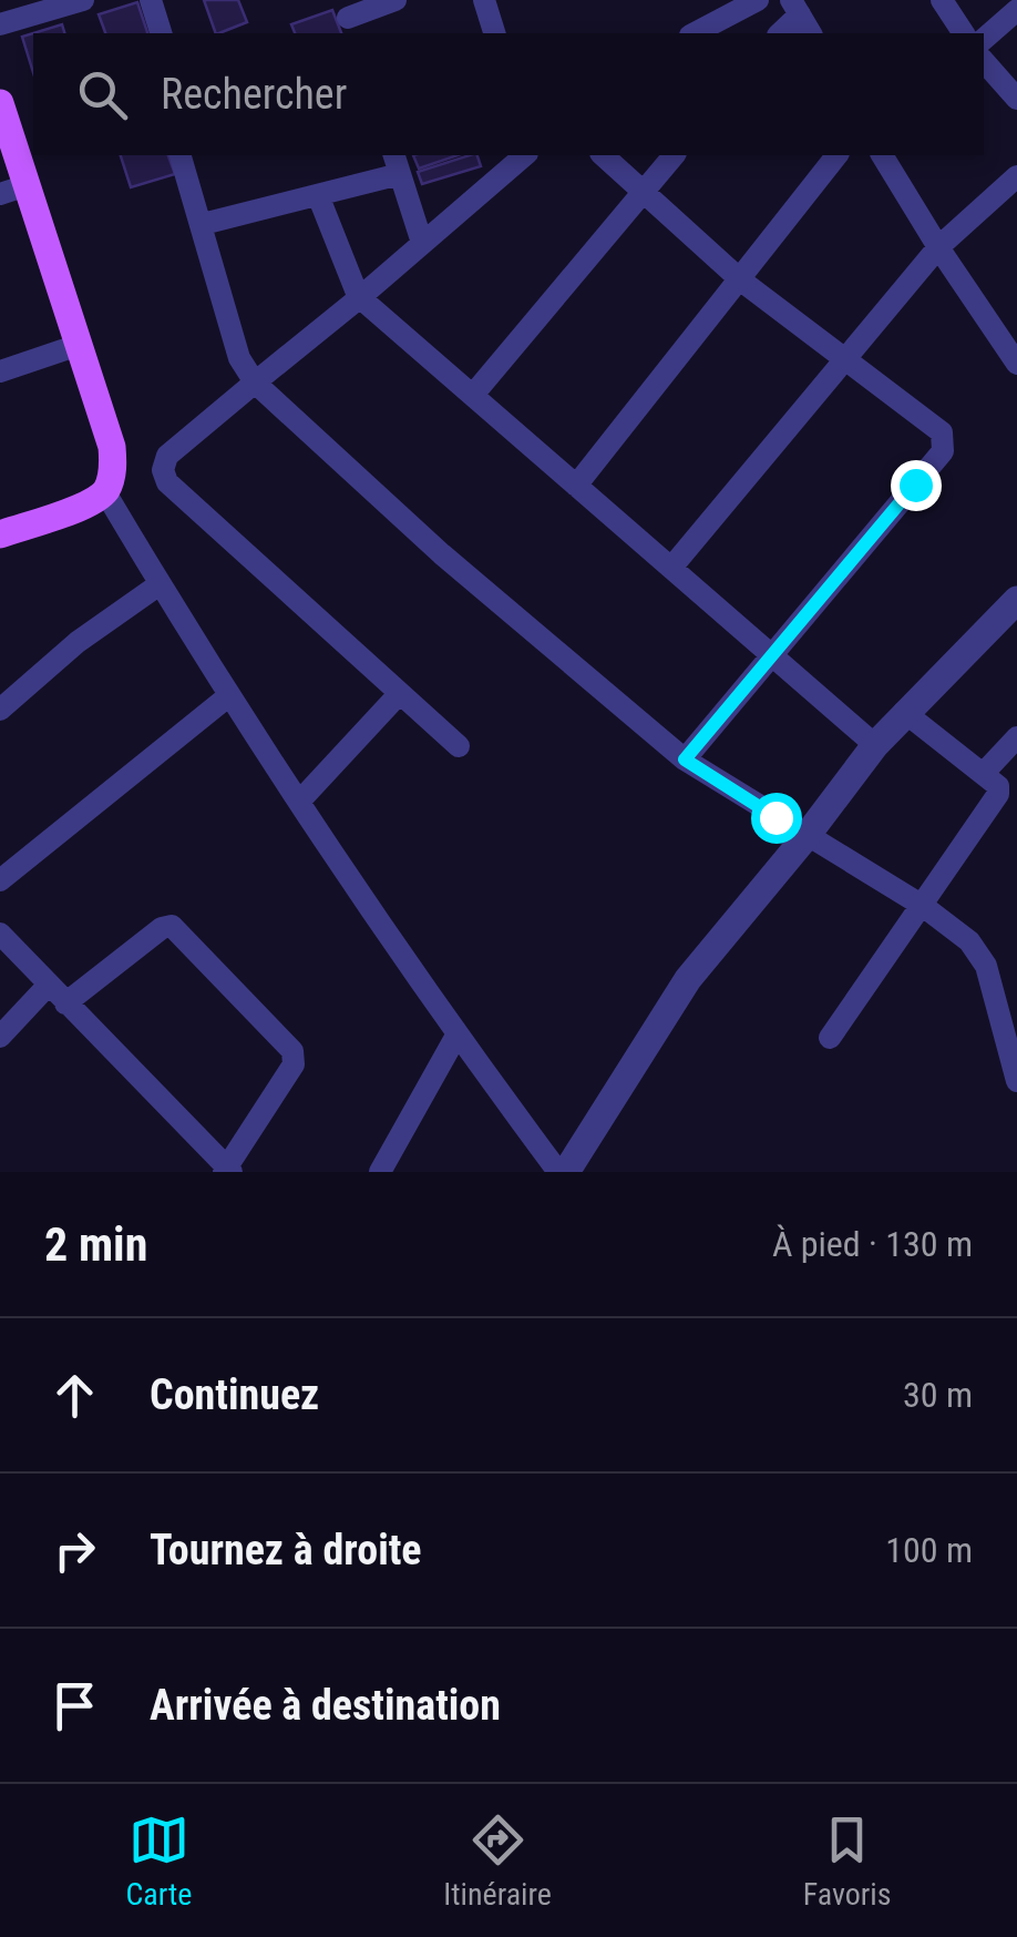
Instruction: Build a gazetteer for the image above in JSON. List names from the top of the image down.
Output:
{
  "page": {
    "search": "Rechercher",
    "heading": ["2 min", "À pied · 130 m"],
    "list": [
      ["Continuez", "30 m"],
      ["Tournez à droite", "100 m"],
      "Arrivée à destination"
    ],
    "nav": ["Carte", "Itinéraire", "Favoris"]
  }
}
